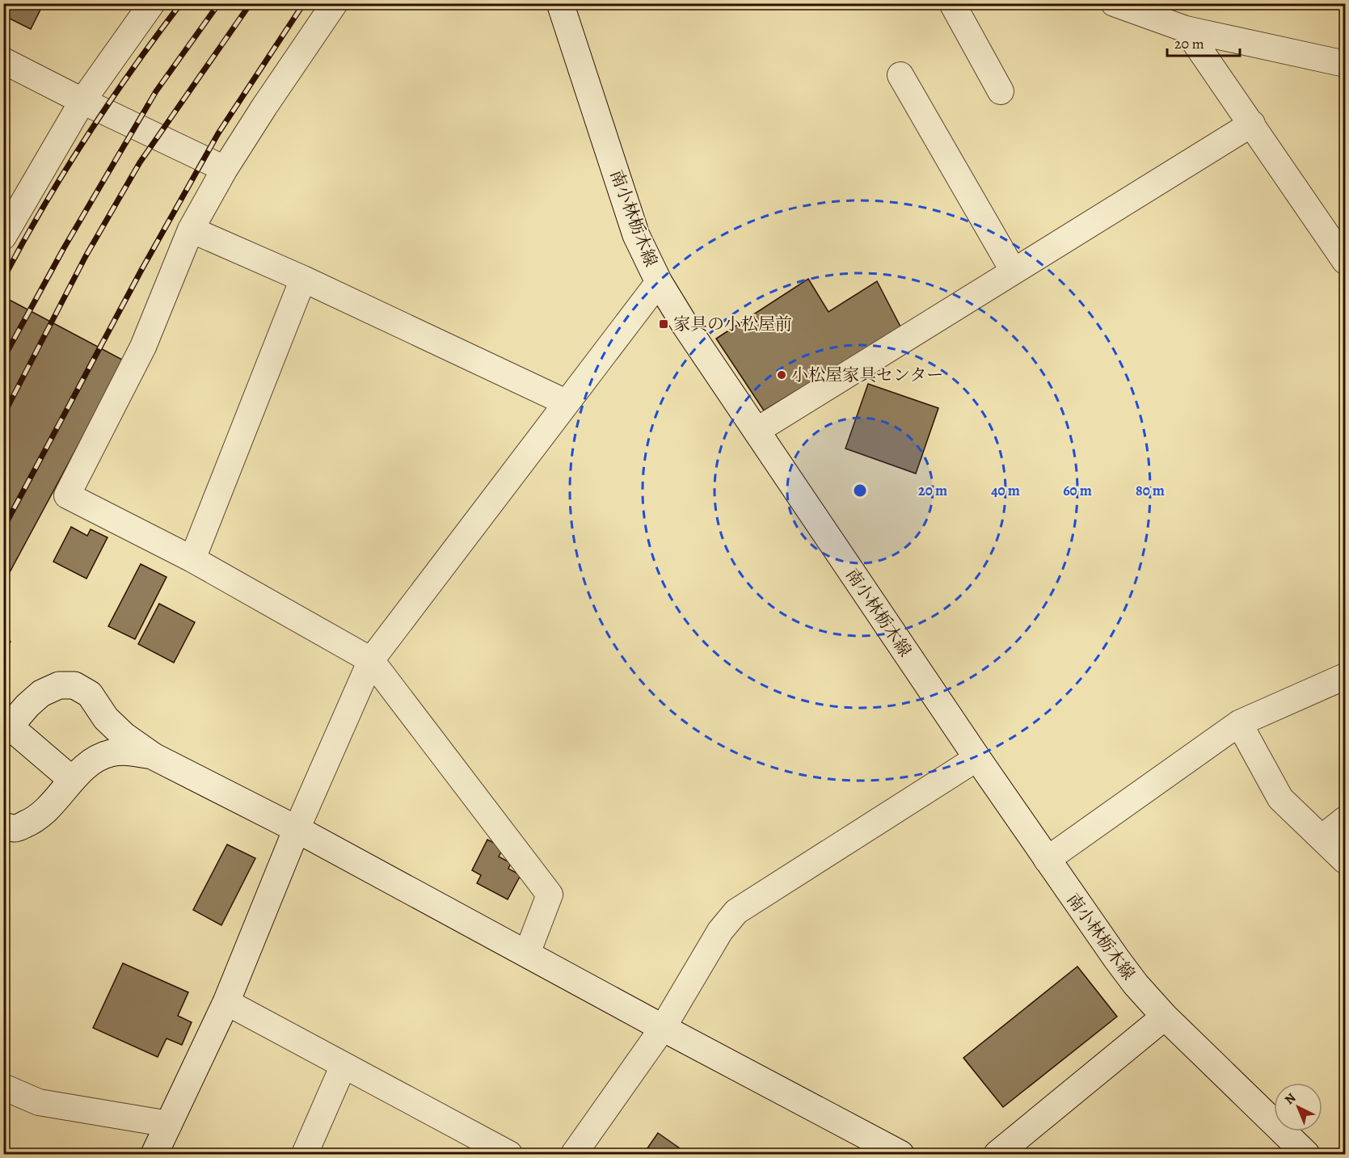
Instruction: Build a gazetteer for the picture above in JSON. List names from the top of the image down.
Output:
{
  "streets": {
    "street": ["南小林栃木線"]
  },
  "places": {
    "transit": ["家具の小松屋前"],
    "other": ["小松屋家具センター"]
  },
  "scale_bar": "20 m",
  "north": "top left",
  "rings": [
    "20 m",
    "40 m",
    "60 m",
    "80 m"
  ]
}
